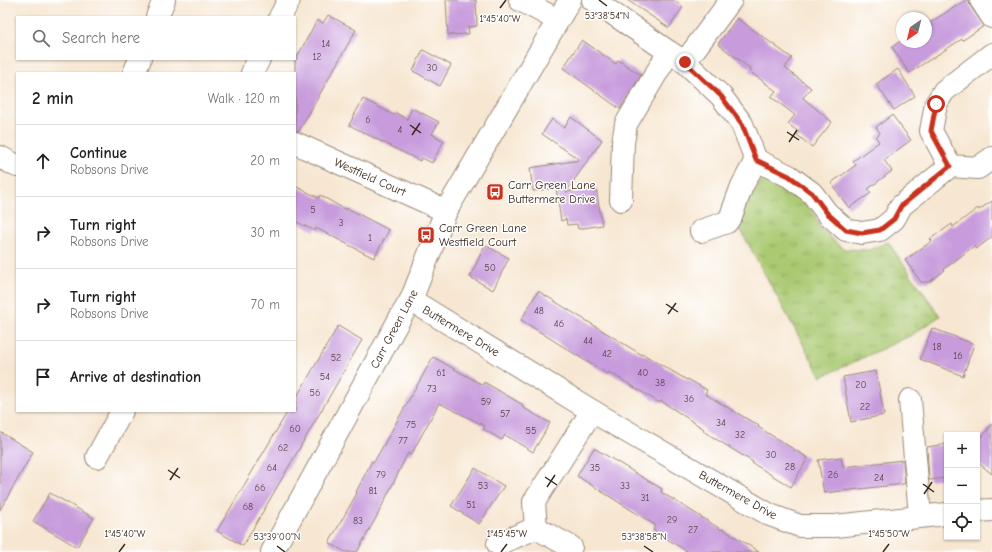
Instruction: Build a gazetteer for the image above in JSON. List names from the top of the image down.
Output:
{
  "streets": {
    "street": ["Westfield Court", "Carr Green Lane", "Buttermere Drive"]
  },
  "crossings": [
    ["Westfield Court", "Carr Green Lane"],
    ["Carr Green Lane", "Buttermere Drive"]
  ],
  "places": {
    "bus stop": ["Carr Green Lane Buttermere Drive", "Carr Green Lane Westfield Court"]
  },
  "house_numbers": [
    "14",
    "12",
    "30",
    "6",
    "4",
    "5",
    "3",
    "1",
    "50",
    "48",
    "46",
    "44",
    "18",
    "42",
    "16",
    "52",
    "61",
    "40",
    "54",
    "38",
    "20",
    "73",
    "56",
    "36",
    "59",
    "22",
    "57",
    "34",
    "75",
    "60",
    "55",
    "32",
    "77",
    "62",
    "30",
    "28",
    "64",
    "35",
    "79",
    "26",
    "24",
    "53",
    "33",
    "66",
    "81",
    "31",
    "51",
    "68",
    "29",
    "83",
    "27"
  ],
  "north": "bottom left",
  "page": {
    "search": "Search here",
    "heading": ["2 min", "Walk · 120 m"],
    "list": [
      ["Continue", "Robsons Drive", "20 m"],
      ["Turn right", "Robsons Drive", "30 m"],
      ["Turn right", "Robsons Drive", "70 m"],
      "Arrive at destination"
    ],
    "map_buttons": ["+", "−"]
  },
  "coordinates": [
    "53°38'54\"N",
    "1°45'40\"W",
    "1°45'45\"W",
    "1°45'50\"W",
    "53°39'00\"N",
    "53°38'58\"N"
  ]
}
